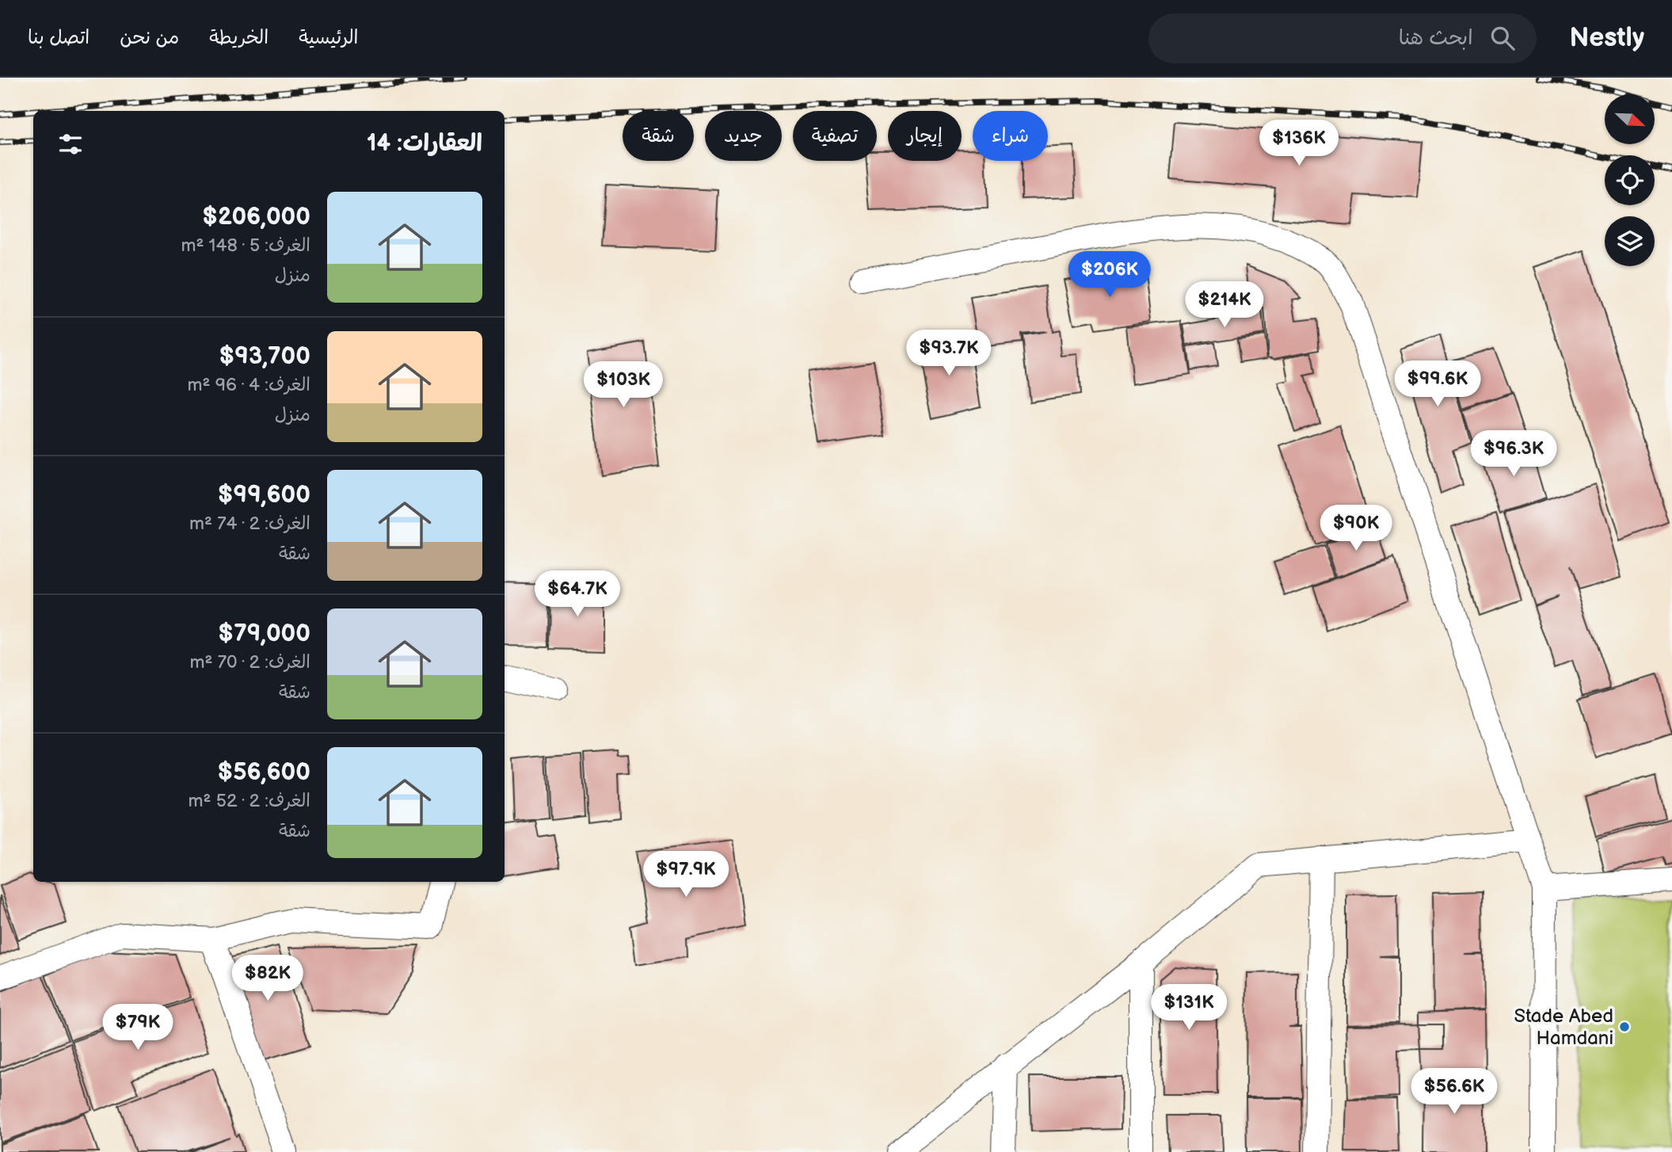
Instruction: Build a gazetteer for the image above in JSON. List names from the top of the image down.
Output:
{
  "places": ["Stade Abed Hamdani"],
  "north": "bottom right",
  "page": {
    "header": "Nestly",
    "search": "ابحث هنا",
    "nav": [
      "الرئيسية",
      "الخريطة",
      "من نحن",
      "اتصل بنا"
    ],
    "chip": [
      "شراء",
      "إيجار",
      "تصفية",
      "جديد",
      "شقة"
    ],
    "heading": "العقارات: 14",
    "price": [
      "$136K",
      "$206K",
      "$214K",
      "$93.7K",
      "$99.6K",
      "$103K",
      "$96.3K",
      "$90K",
      "$64.7K",
      "$97.9K",
      "$82K",
      "$131K",
      "$79K",
      "$56.6K"
    ],
    "list": [
      {
        "name": "$206,000",
        "note": "الغرف: 5 · 148 m² · منزل"
      },
      {
        "name": "$93,700",
        "note": "الغرف: 4 · 96 m² · منزل"
      },
      {
        "name": "$99,600",
        "note": "الغرف: 2 · 74 m² · شقة"
      },
      {
        "name": "$79,000",
        "note": "الغرف: 2 · 70 m² · شقة"
      },
      {
        "name": "$56,600",
        "note": "الغرف: 2 · 52 m² · شقة"
      }
    ]
  }
}
